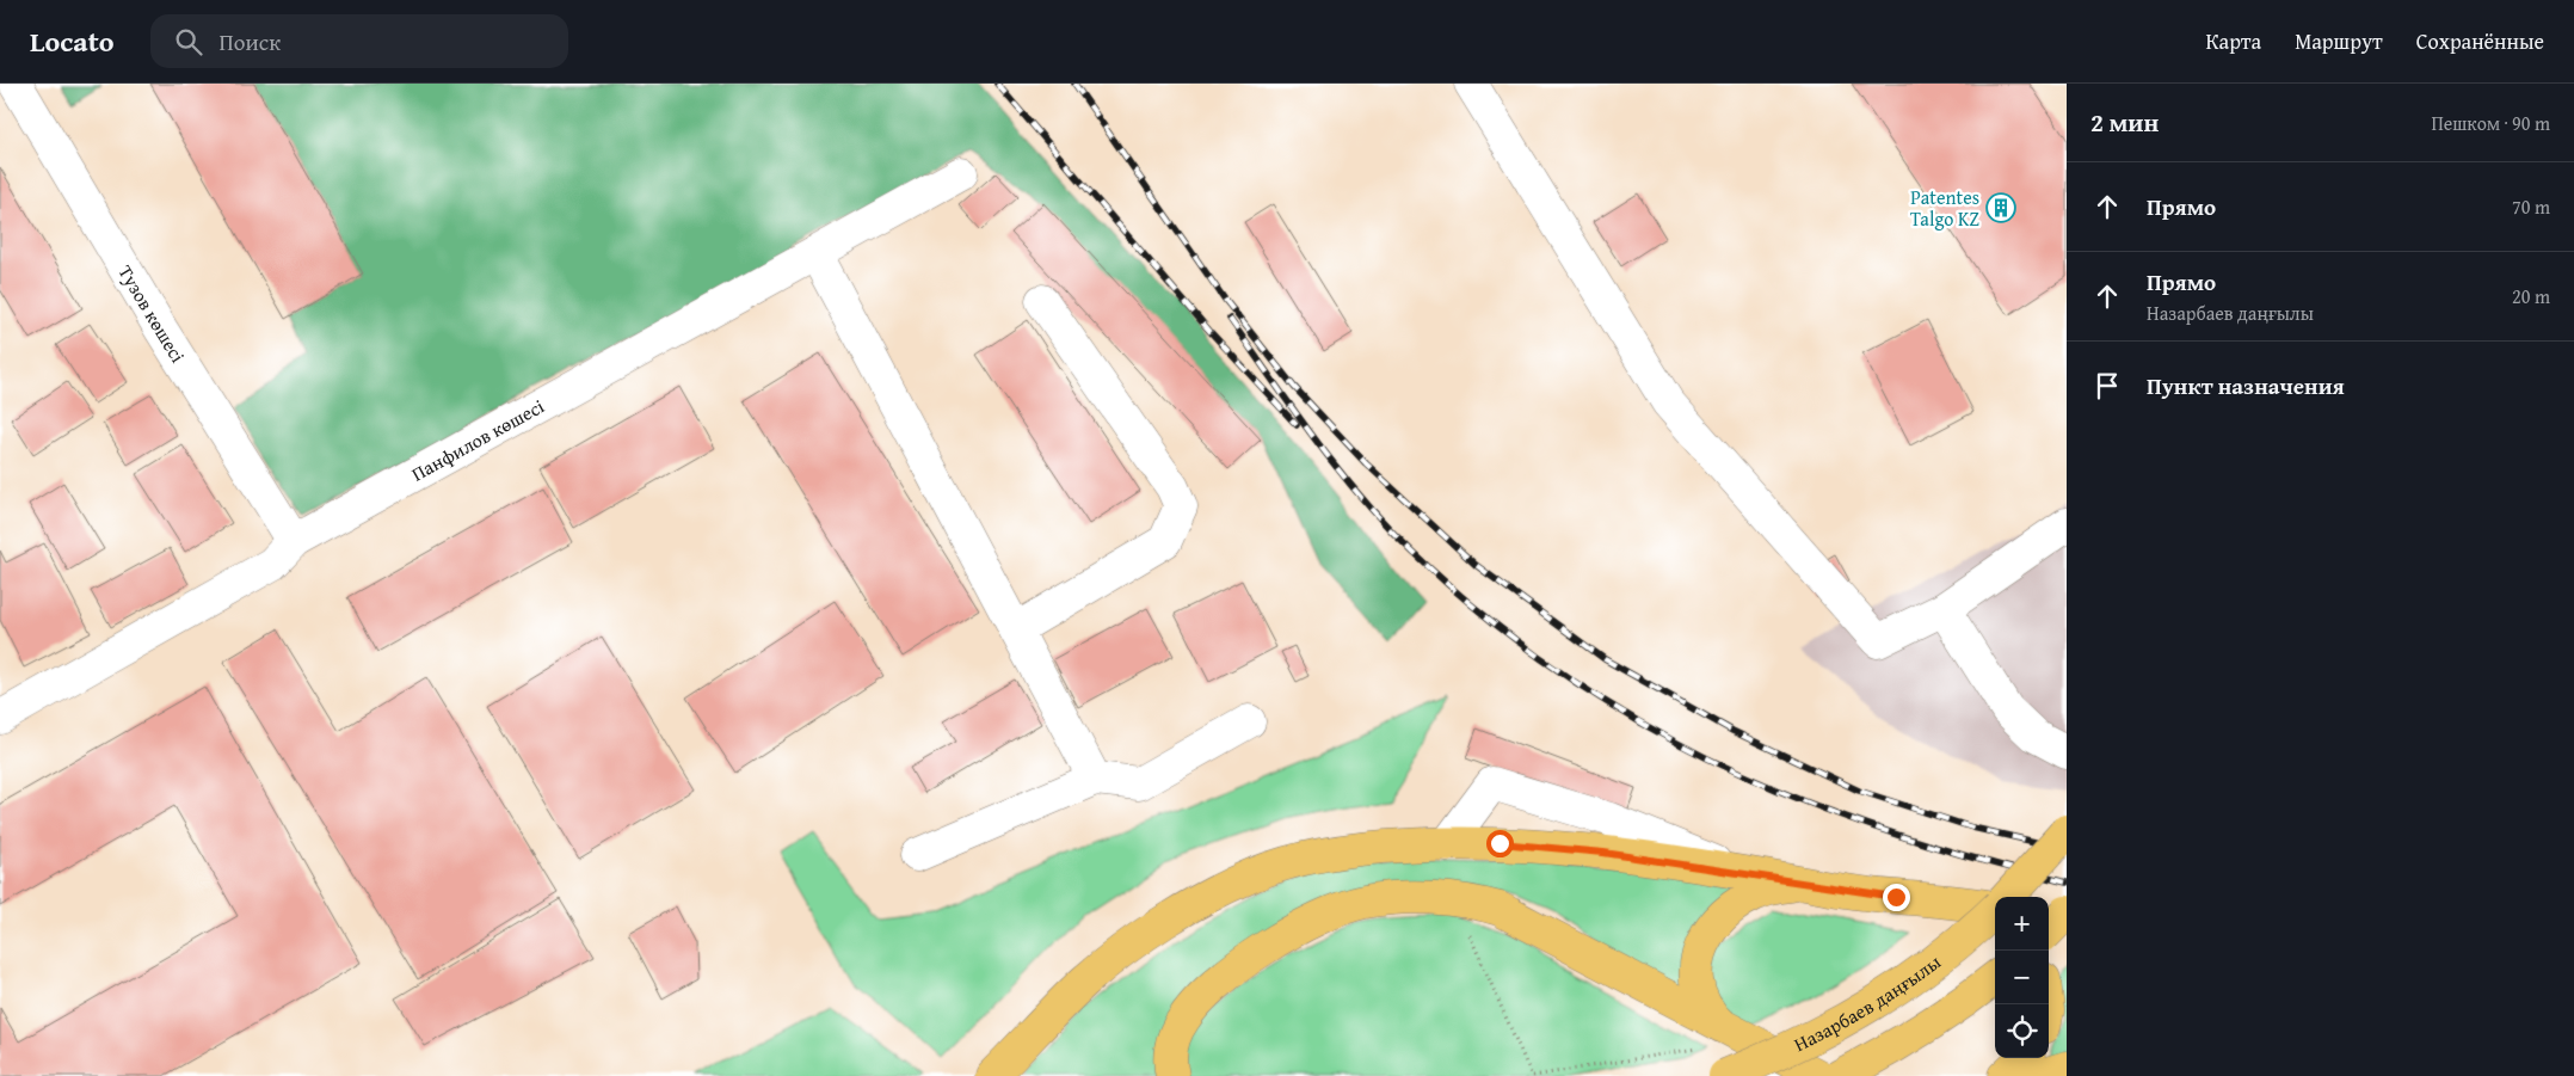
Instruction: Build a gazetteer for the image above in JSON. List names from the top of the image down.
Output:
{
  "streets": {
    "main road": ["Назарбаев даңғылы"],
    "street": ["Тузов көшесі", "Панфилов көшесі"]
  },
  "crossings": [
    ["Тузов көшесі", "Панфилов көшесі"]
  ],
  "places": {
    "building": ["Patentes Talgo KZ"]
  },
  "page": {
    "header": "Locato",
    "search": "Поиск",
    "nav": ["Карта", "Маршрут", "Сохранённые"],
    "heading": ["2 мин", "Пешком · 90 m"],
    "list": [
      ["Прямо", "70 m"],
      ["Прямо", "Назарбаев даңғылы", "20 m"],
      "Пункт назначения"
    ],
    "map_buttons": ["+", "−"]
  }
}
